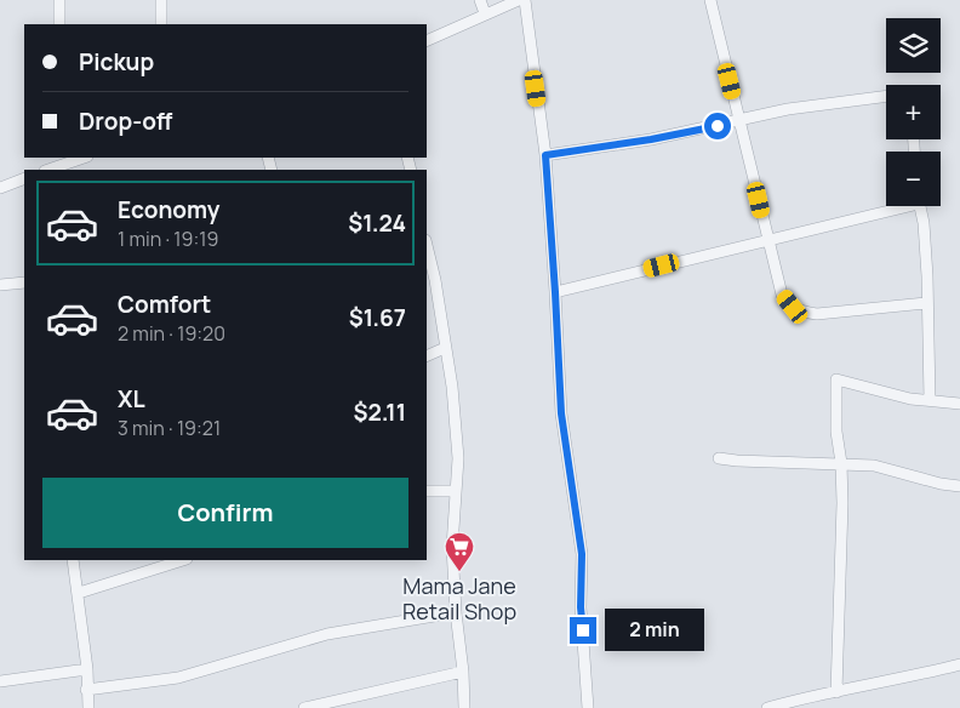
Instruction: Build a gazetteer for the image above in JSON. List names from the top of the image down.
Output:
{
  "places": {
    "supermarket": ["Mama Jane Retail Shop"]
  },
  "page": {
    "map_buttons": ["+", "−"],
    "banner": ["Pickup", "Drop-off"],
    "list": [
      {
        "name": "Economy",
        "note": "1 min · 19:19",
        "value": "$1.24"
      },
      {
        "name": "Comfort",
        "note": "2 min · 19:20",
        "value": "$1.67"
      },
      {
        "name": "XL",
        "note": "3 min · 19:21",
        "value": "$2.11"
      }
    ],
    "buttons": "Confirm",
    "bubble": "2 min"
  }
}
